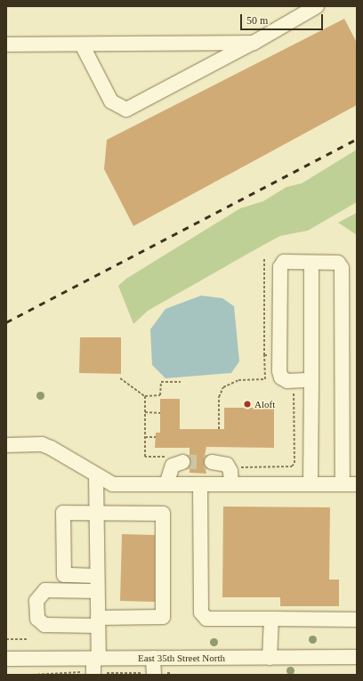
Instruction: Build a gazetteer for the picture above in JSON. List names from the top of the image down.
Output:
{
  "streets": {
    "street": ["East 35th Street North"]
  },
  "places": ["Aloft"],
  "scale_bar": "50 m"
}
